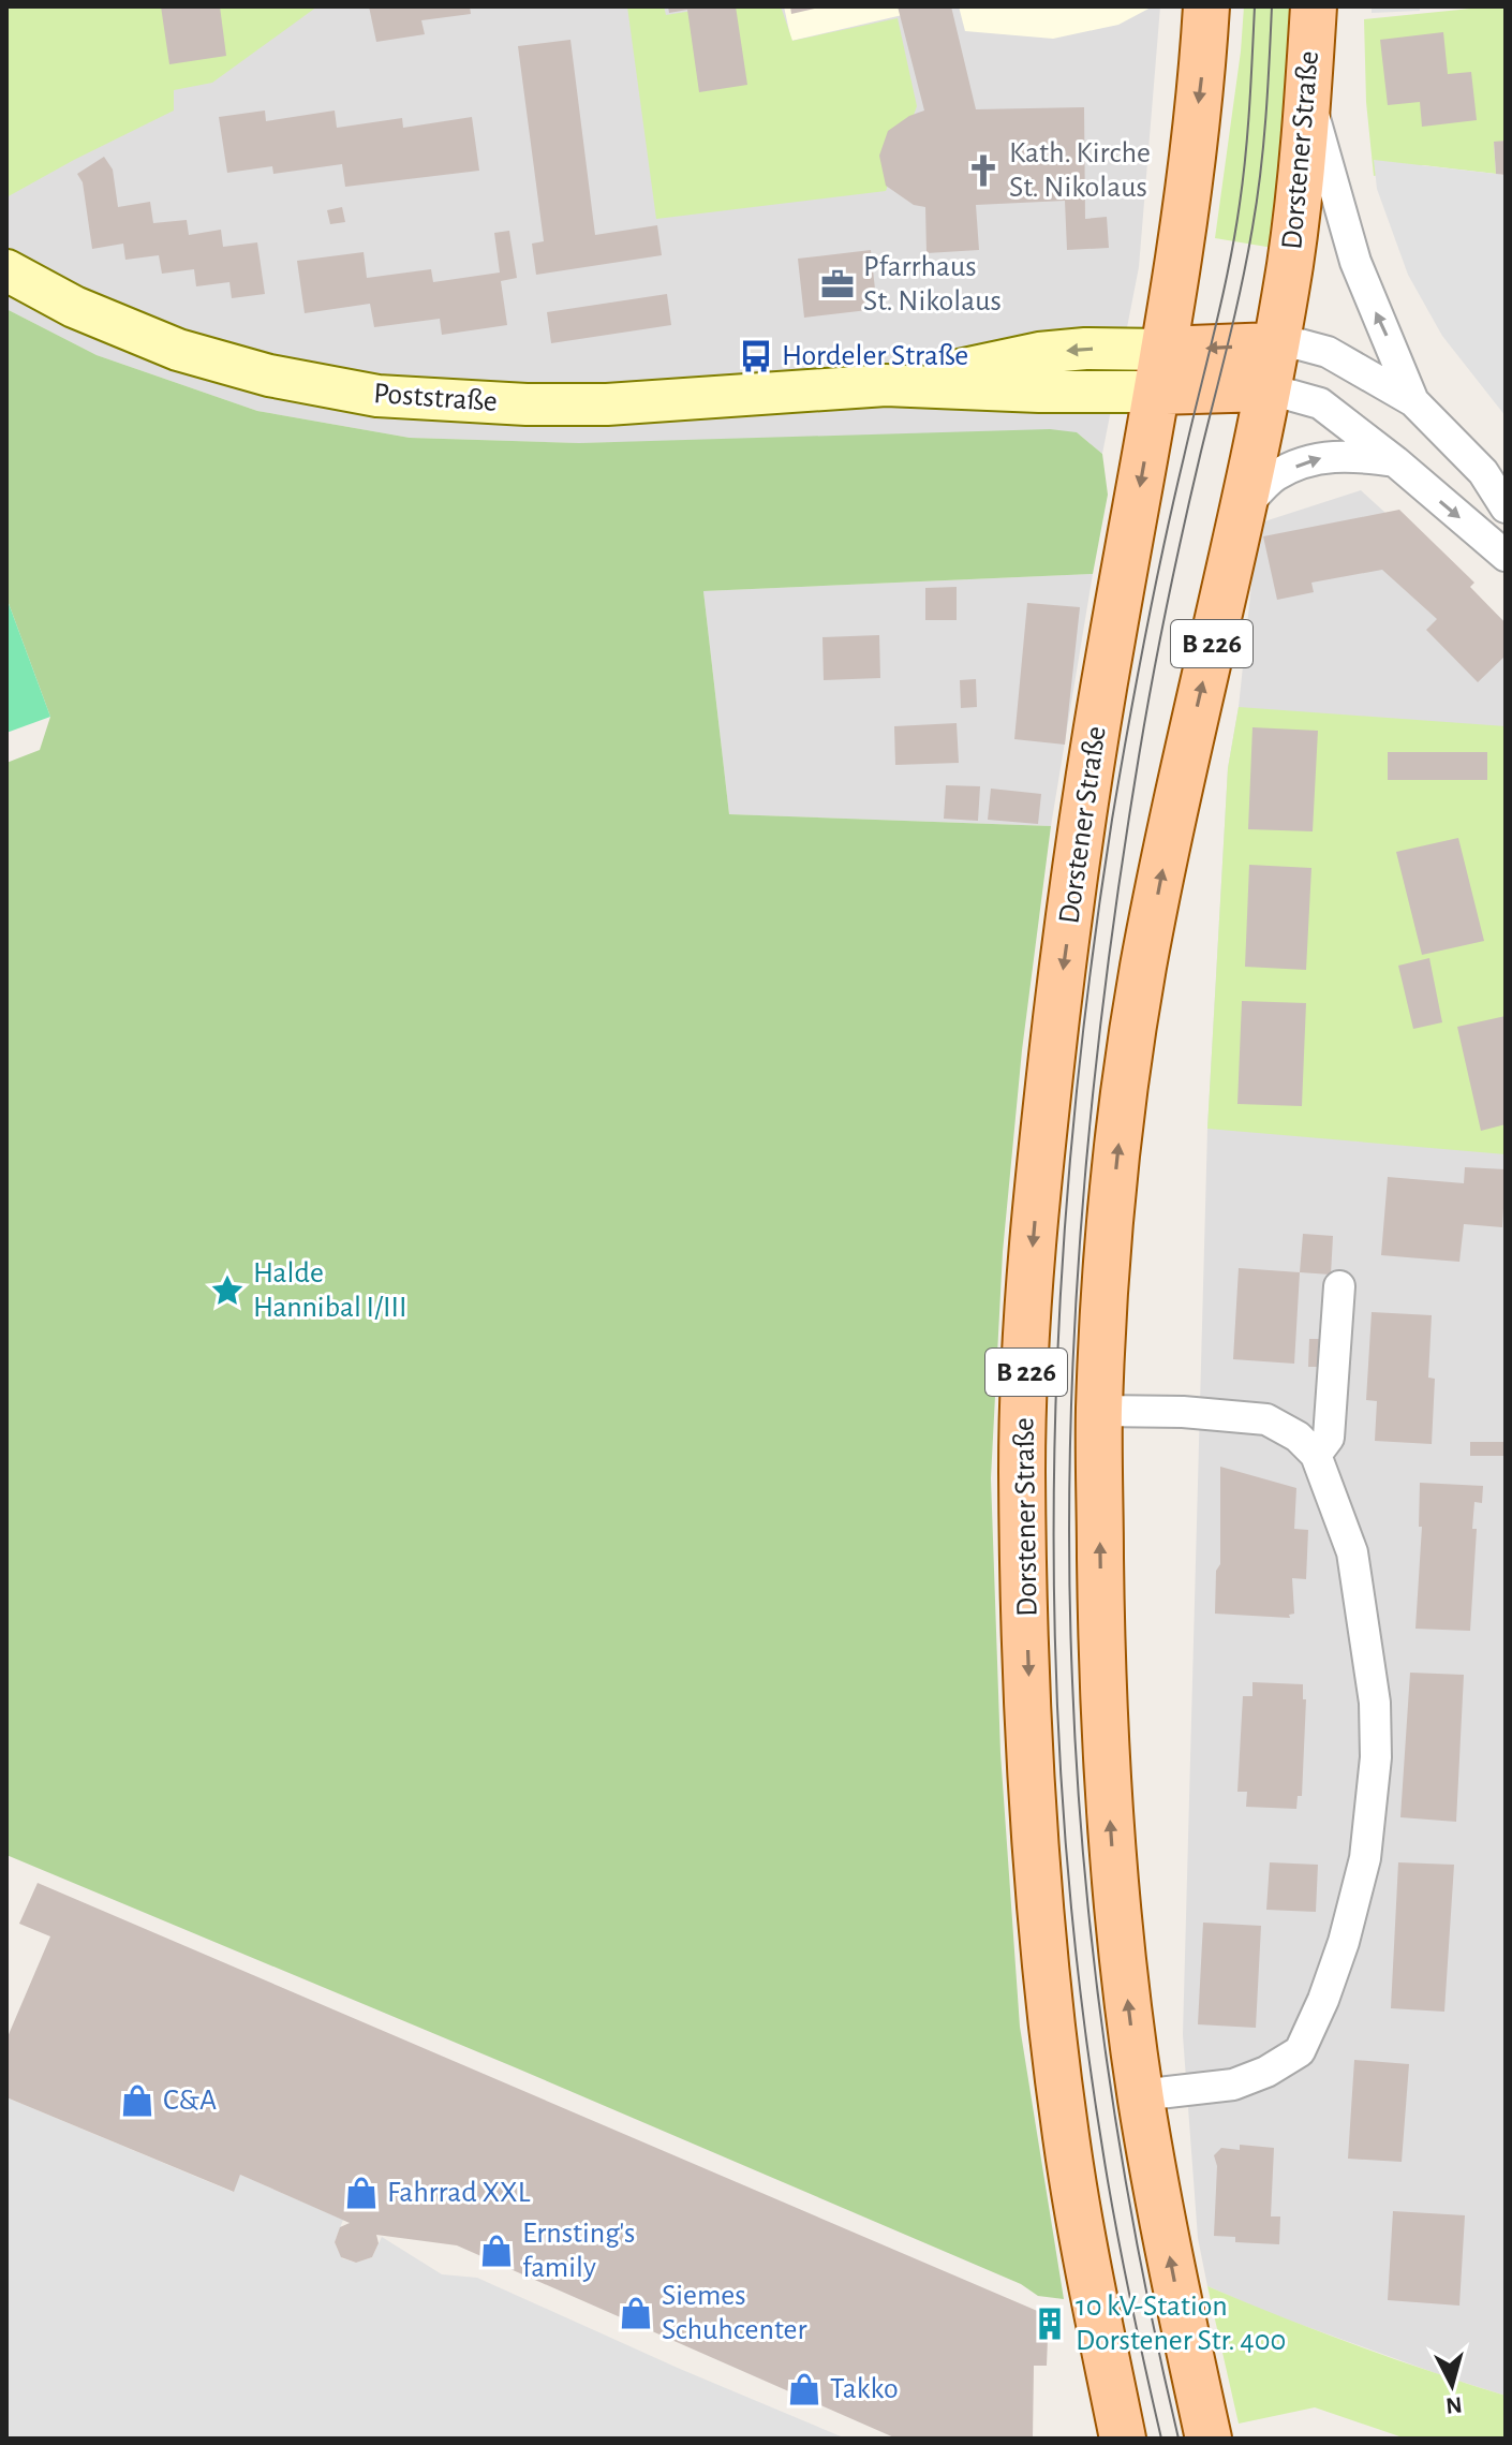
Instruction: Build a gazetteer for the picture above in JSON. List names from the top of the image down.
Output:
{
  "streets": {
    "main road": ["Dorstener Straße", "B 226"],
    "street": ["Poststraße"]
  },
  "crossings": [
    ["Dorstener Straße", "Poststraße"]
  ],
  "places": {
    "church": ["Kath. Kirche St. Nikolaus"],
    "office": ["Pfarrhaus St. Nikolaus"],
    "bus stop": ["Hordeler Straße"],
    "place": ["Halde Hannibal I/III"],
    "shop": [
      "C&A",
      "Fahrrad XXL",
      "Ernsting's family",
      "Siemes Schuhcenter",
      "Takko"
    ],
    "building": ["10 kV-Station Dorstener Str. 400"]
  },
  "north": "bottom"
}
